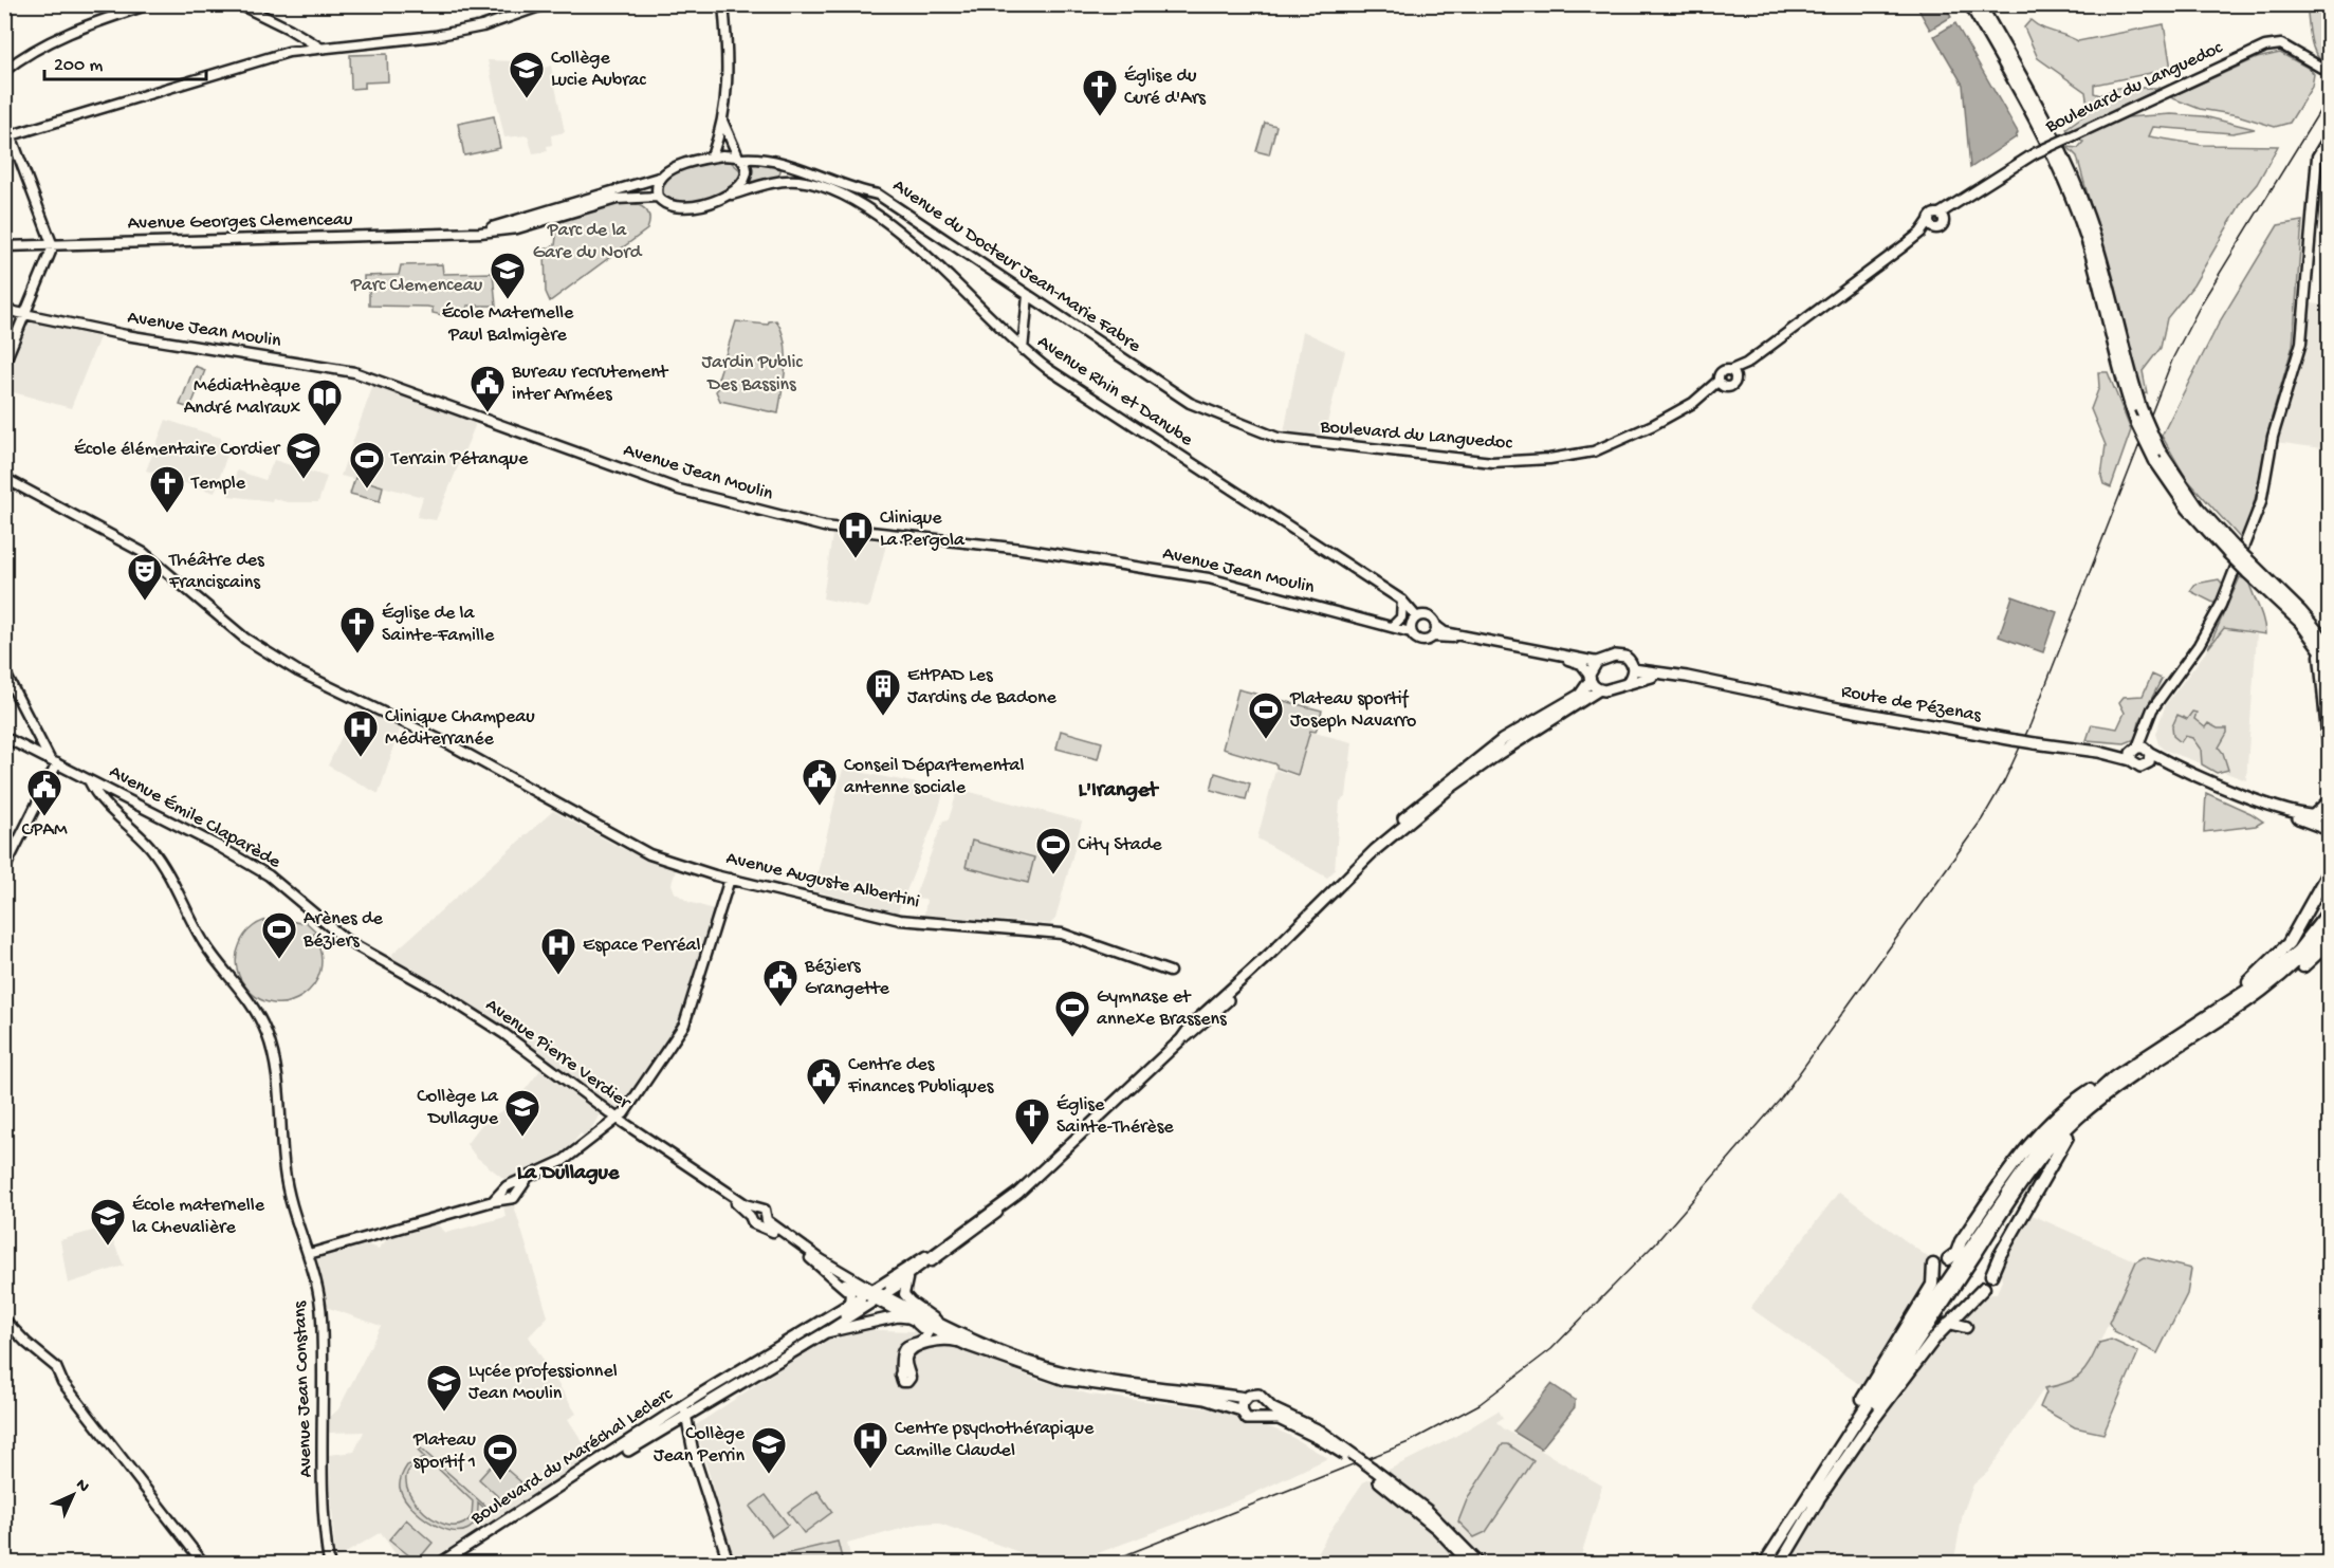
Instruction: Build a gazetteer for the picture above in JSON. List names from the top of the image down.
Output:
{
  "streets": {
    "main road": ["Route de Pézenas", "Boulevard du Maréchal Leclerc"],
    "street": [
      "Boulevard du Languedoc",
      "Avenue Georges Clemenceau",
      "Avenue du Docteur Jean-Marie Fabre",
      "Avenue Jean Moulin",
      "Avenue Rhin et Danube",
      "Avenue Émile Claparède",
      "Avenue Auguste Albertini",
      "Avenue Pierre Verdier",
      "Avenue Jean Constans"
    ]
  },
  "crossings": [
    ["Boulevard du Languedoc", "Avenue du Docteur Jean-Marie Fabre"],
    ["Avenue Georges Clemenceau", "Avenue du Docteur Jean-Marie Fabre"],
    ["Avenue Georges Clemenceau", "Avenue Rhin et Danube"],
    ["Avenue Jean Moulin", "Avenue Rhin et Danube"],
    ["Avenue Émile Claparède", "Avenue Pierre Verdier"],
    ["Avenue Émile Claparède", "Avenue Jean Constans"]
  ],
  "districts": ["L'Iranget", "La Dullague"],
  "parks": ["Parc de la Gare du Nord", "Parc Clemenceau", "Jardin Public Des Bassins"],
  "places": {
    "school or university": [
      "Collège Lucie Aubrac",
      "École Maternelle Paul Balmigère",
      "École élémentaire Cordier",
      "Collège La Dullague",
      "École maternelle la Chevalière",
      "Lycée professionnel Jean Moulin",
      "Collège Jean Perrin"
    ],
    "church": [
      "Église du Curé d'Ars",
      "Temple",
      "Église de la Sainte-Famille",
      "Église Sainte-Thérèse"
    ],
    "public building": [
      "Bureau recrutement inter Armées",
      "Conseil Départemental antenne sociale",
      "CPAM",
      "Béziers Grangette",
      "Centre des Finances Publiques"
    ],
    "library": ["Médiathèque André Malraux"],
    "sports": [
      "Terrain Pétanque",
      "Plateau sportif Joseph Navarro",
      "City Stade",
      "Arènes de Béziers",
      "Gymnase et annexe Brassens",
      "Plateau sportif 1"
    ],
    "hospital": [
      "Clinique La Pergola",
      "Clinique Champeau Méditerranée",
      "Espace Perréal",
      "Centre psychothérapique Camille Claudel"
    ],
    "theatre": ["Théâtre des Franciscains"],
    "building": ["EHPAD Les Jardins de Badone"]
  },
  "scale_bar": "200 m",
  "north": "top right"
}
